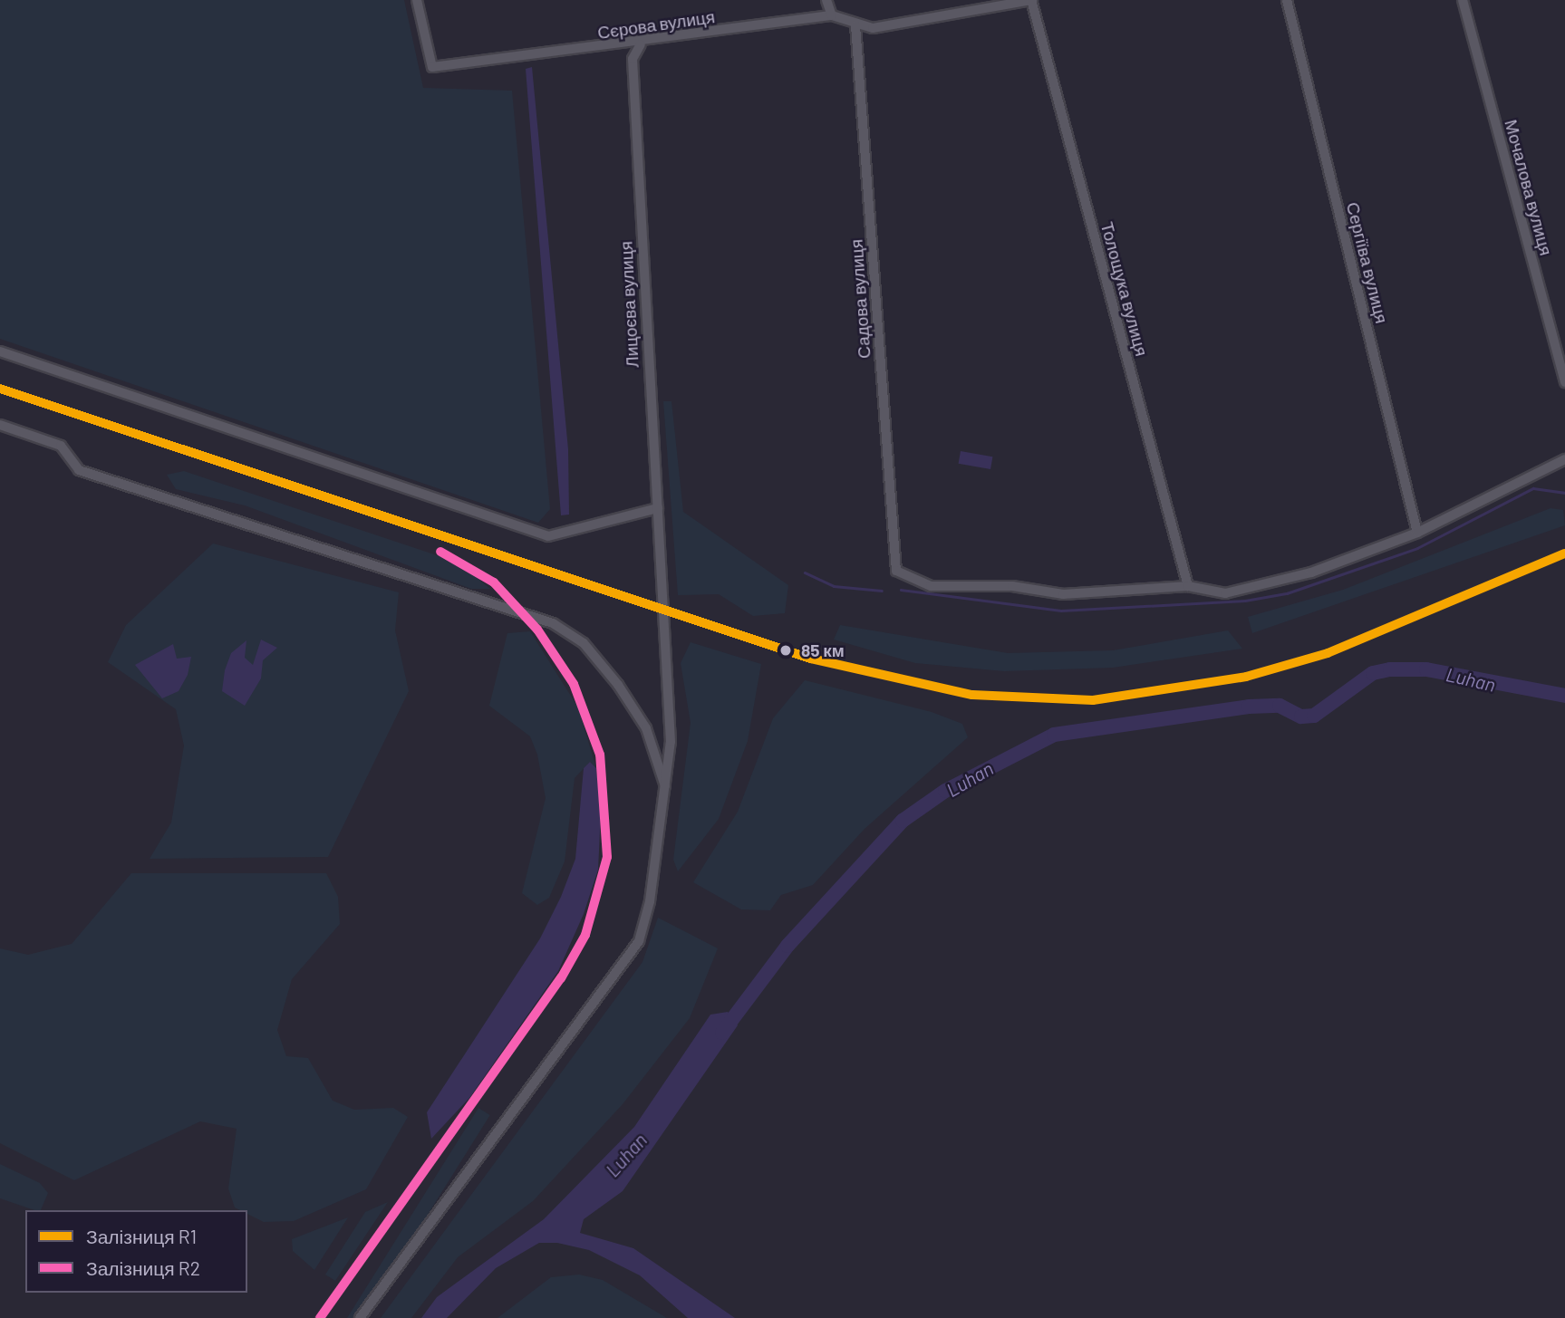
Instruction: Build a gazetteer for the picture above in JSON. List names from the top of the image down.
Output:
{
  "streets": {
    "street": [
      "Сєрова вулиця",
      "Мочалова вулиця",
      "Сергіїва вулиця",
      "Толощука вулиця",
      "Садова вулиця",
      "Лицоєва вулиця"
    ]
  },
  "crossings": [
    ["Сєрова вулиця", "Лицоєва вулиця"],
    ["Толощука вулиця", "Садова вулиця"]
  ],
  "water": ["Luhan"],
  "places": ["85 км"],
  "lines": ["rail line R1", "rail line R2"],
  "legend": ["Залізниця R1", "Залізниця R2"]
}
